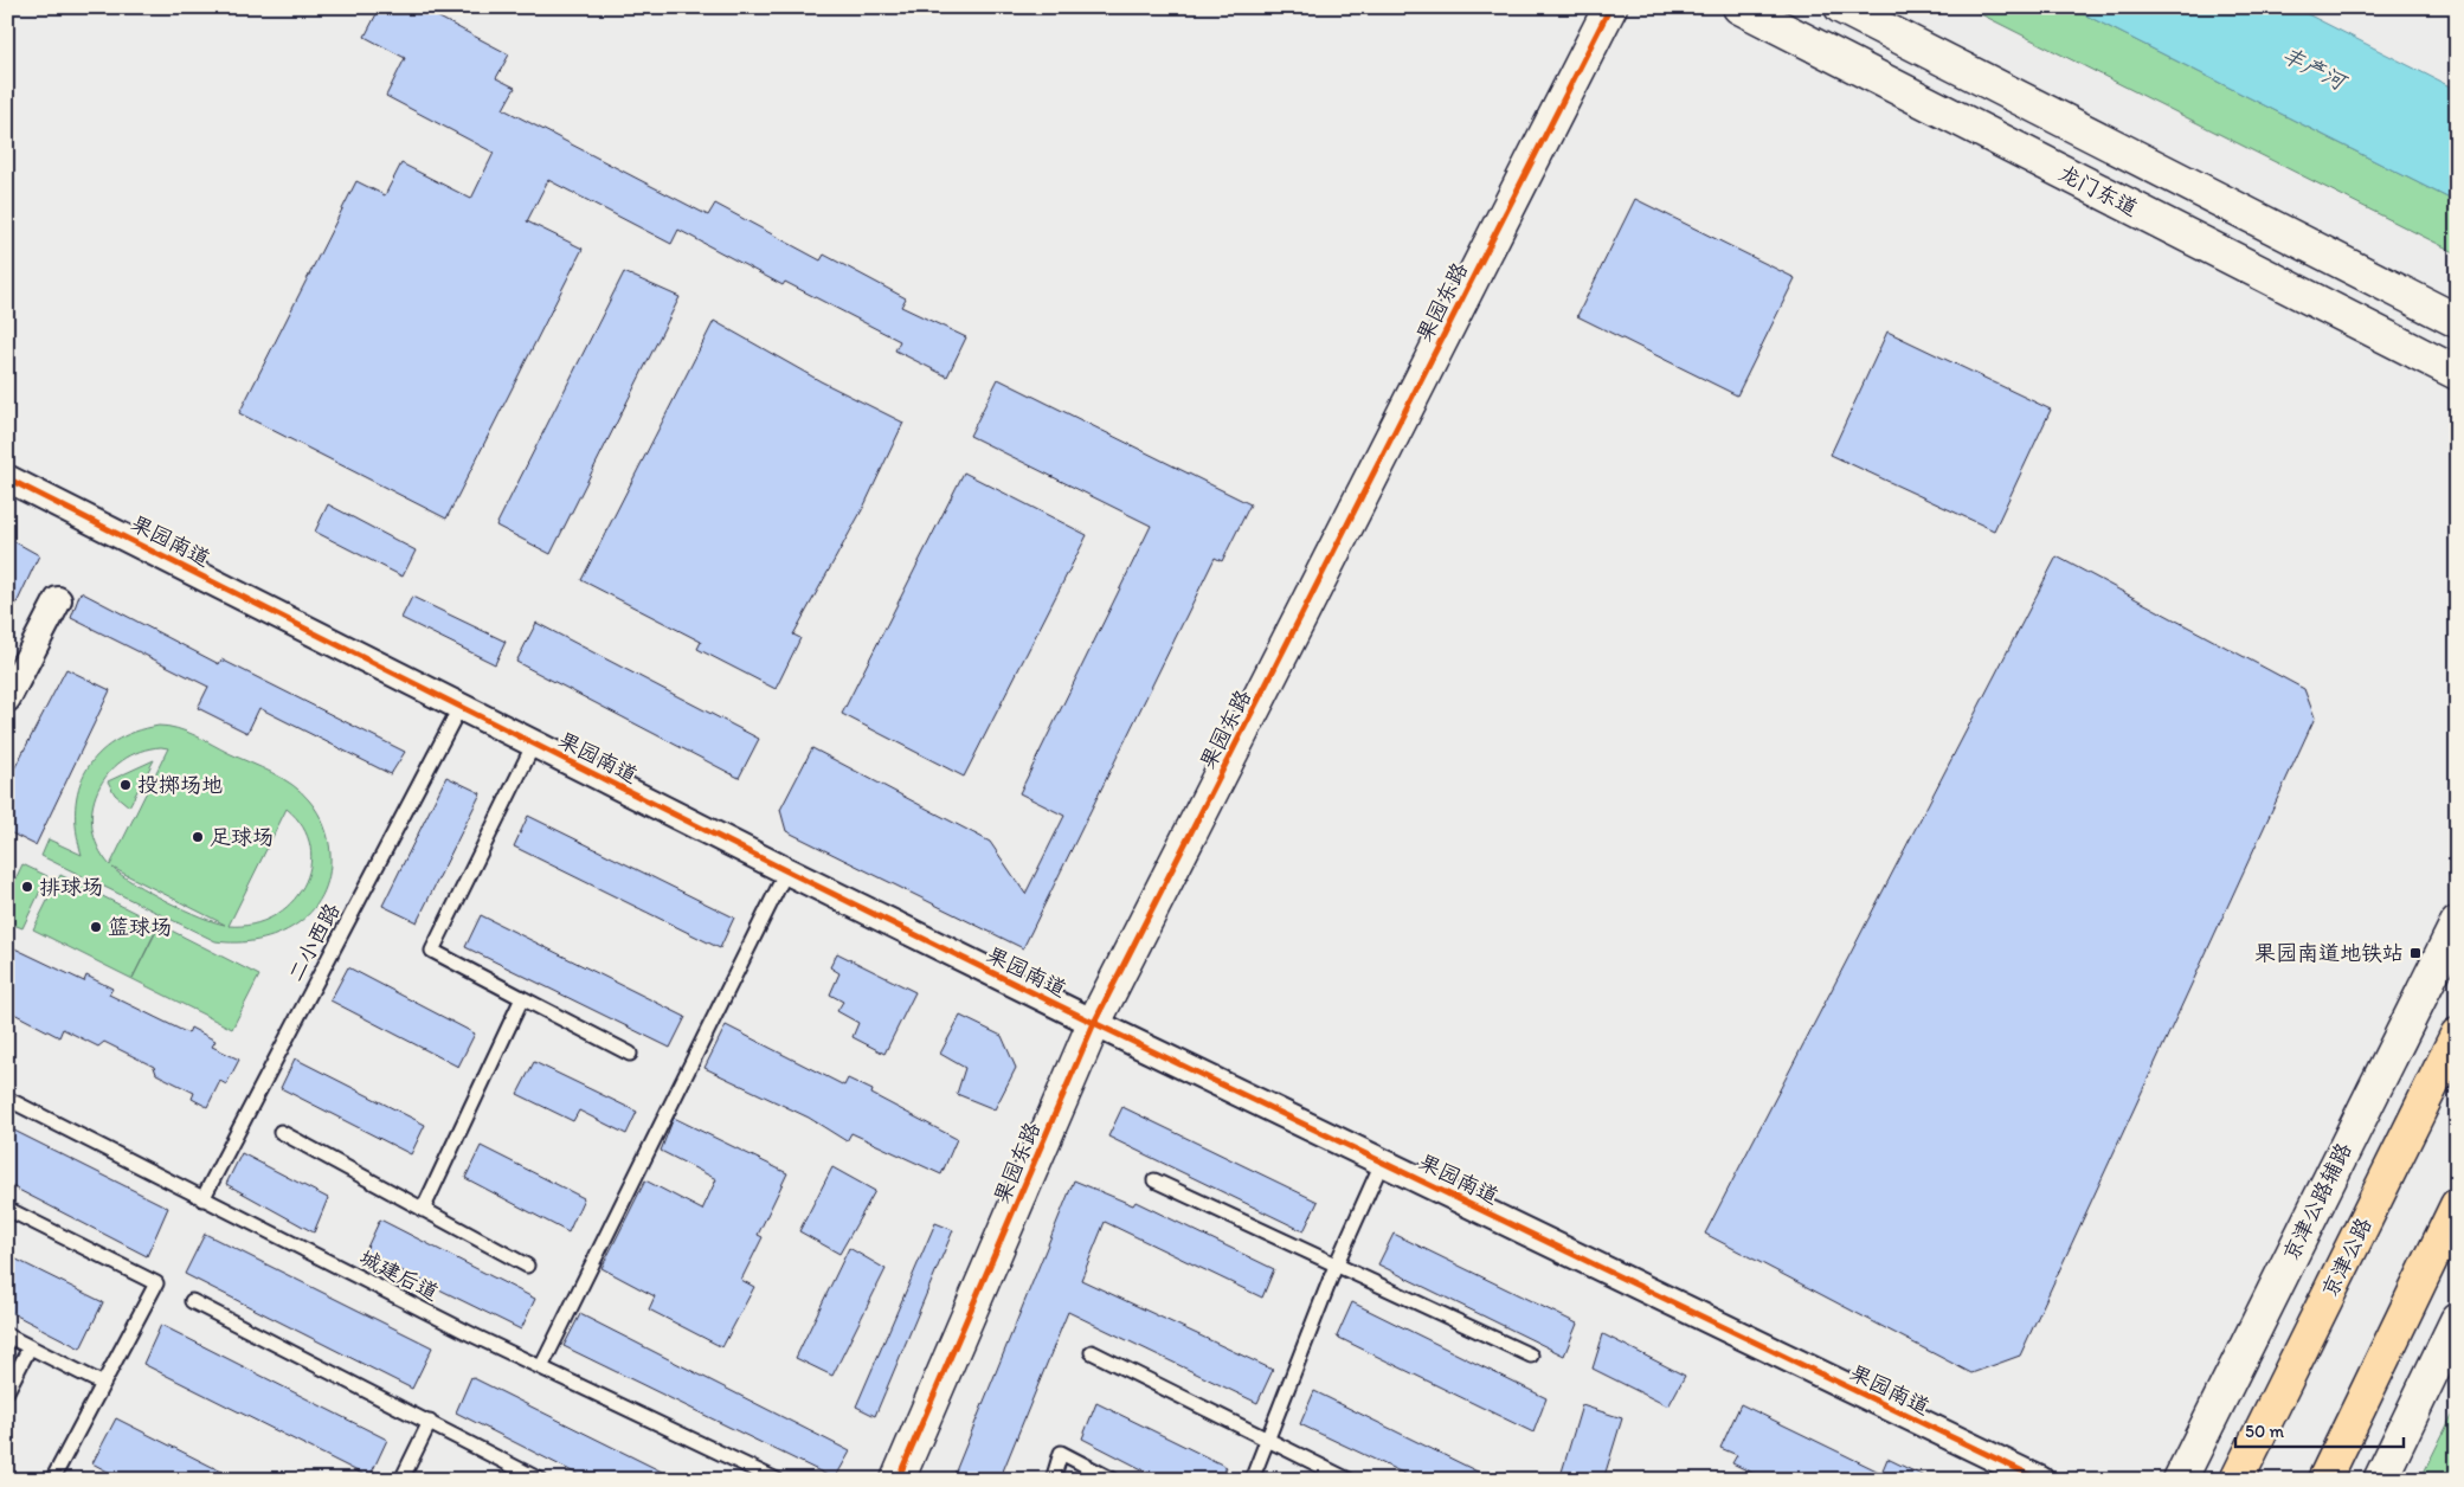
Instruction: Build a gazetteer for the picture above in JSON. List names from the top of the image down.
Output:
{
  "streets": {
    "highway": ["京津公路"],
    "street": [
      "龙门东道",
      "果园东路",
      "果园南道",
      "京津公路辅路"
    ],
    "lane": ["二小西路", "城建后道"]
  },
  "crossings": [
    ["果园东路", "果园南道"],
    ["果园南道", "二小西路"],
    ["二小西路", "城建后道"]
  ],
  "water": ["丰产河"],
  "places": {
    "other": [
      "投掷场地",
      "足球场",
      "排球场",
      "篮球场"
    ],
    "transit": ["果园南道地铁站"]
  },
  "scale_bar": "50 m"
}
